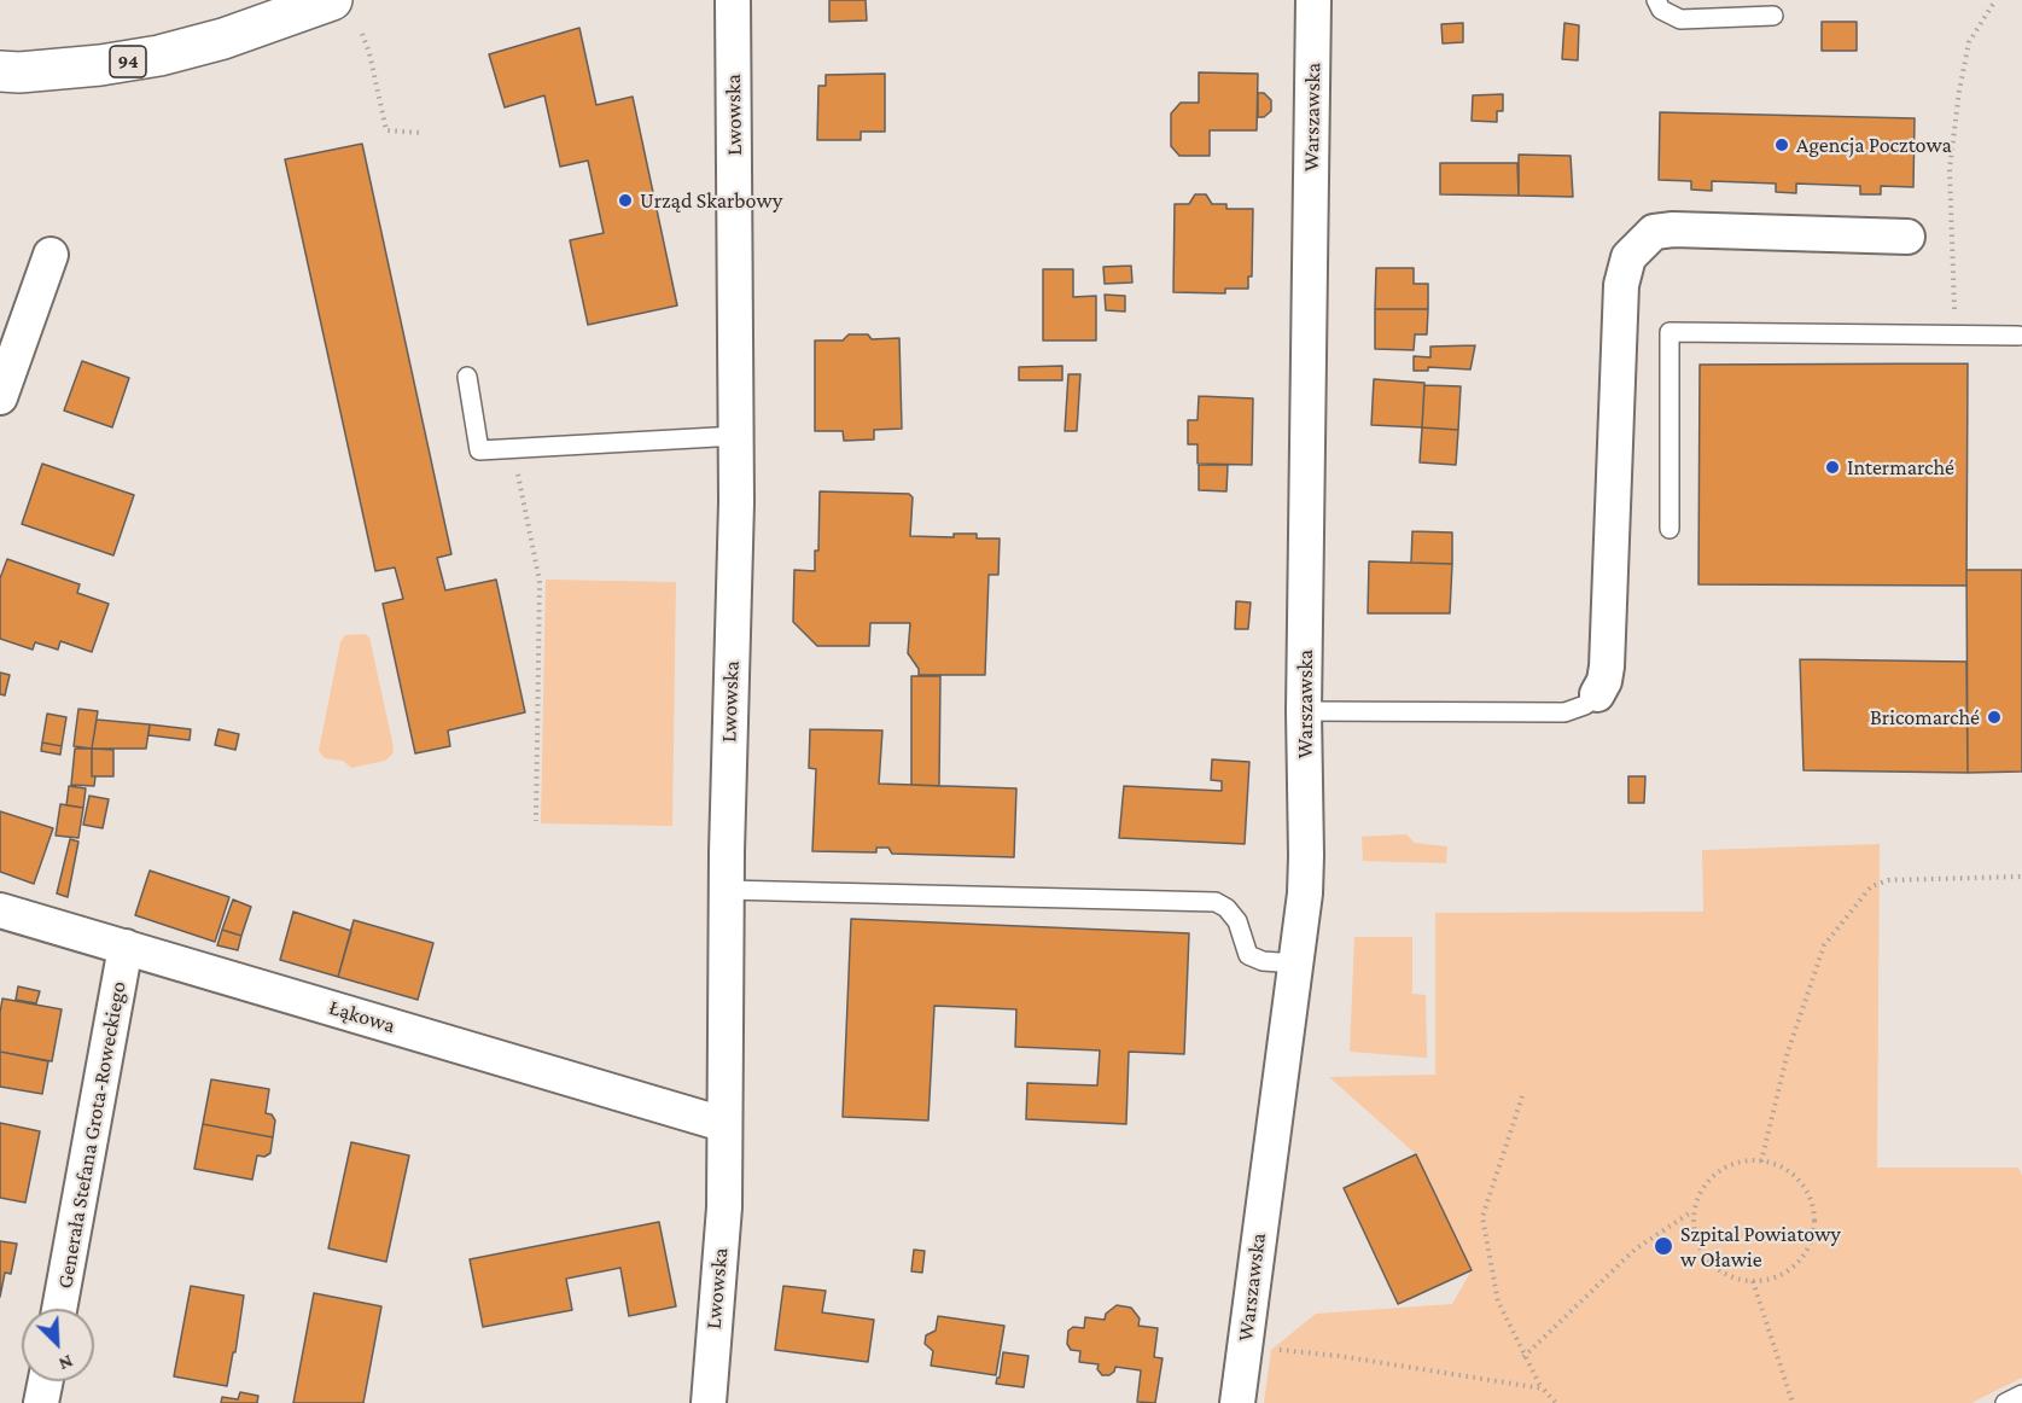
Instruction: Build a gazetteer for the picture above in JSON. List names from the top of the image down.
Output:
{
  "streets": {
    "main road": ["94"],
    "street": [
      "Lwowska",
      "Warszawska",
      "Łąkowa",
      "Generała Stefana Grota-Roweckiego"
    ]
  },
  "crossings": [
    ["Lwowska", "Łąkowa"],
    ["Łąkowa", "Generała Stefana Grota-Roweckiego"]
  ],
  "places": [
    "Agencja Pocztowa",
    "Urząd Skarbowy",
    "Intermarché",
    "Bricomarché",
    "Szpital Powiatowy w Oławie"
  ],
  "north": "bottom right"
}
